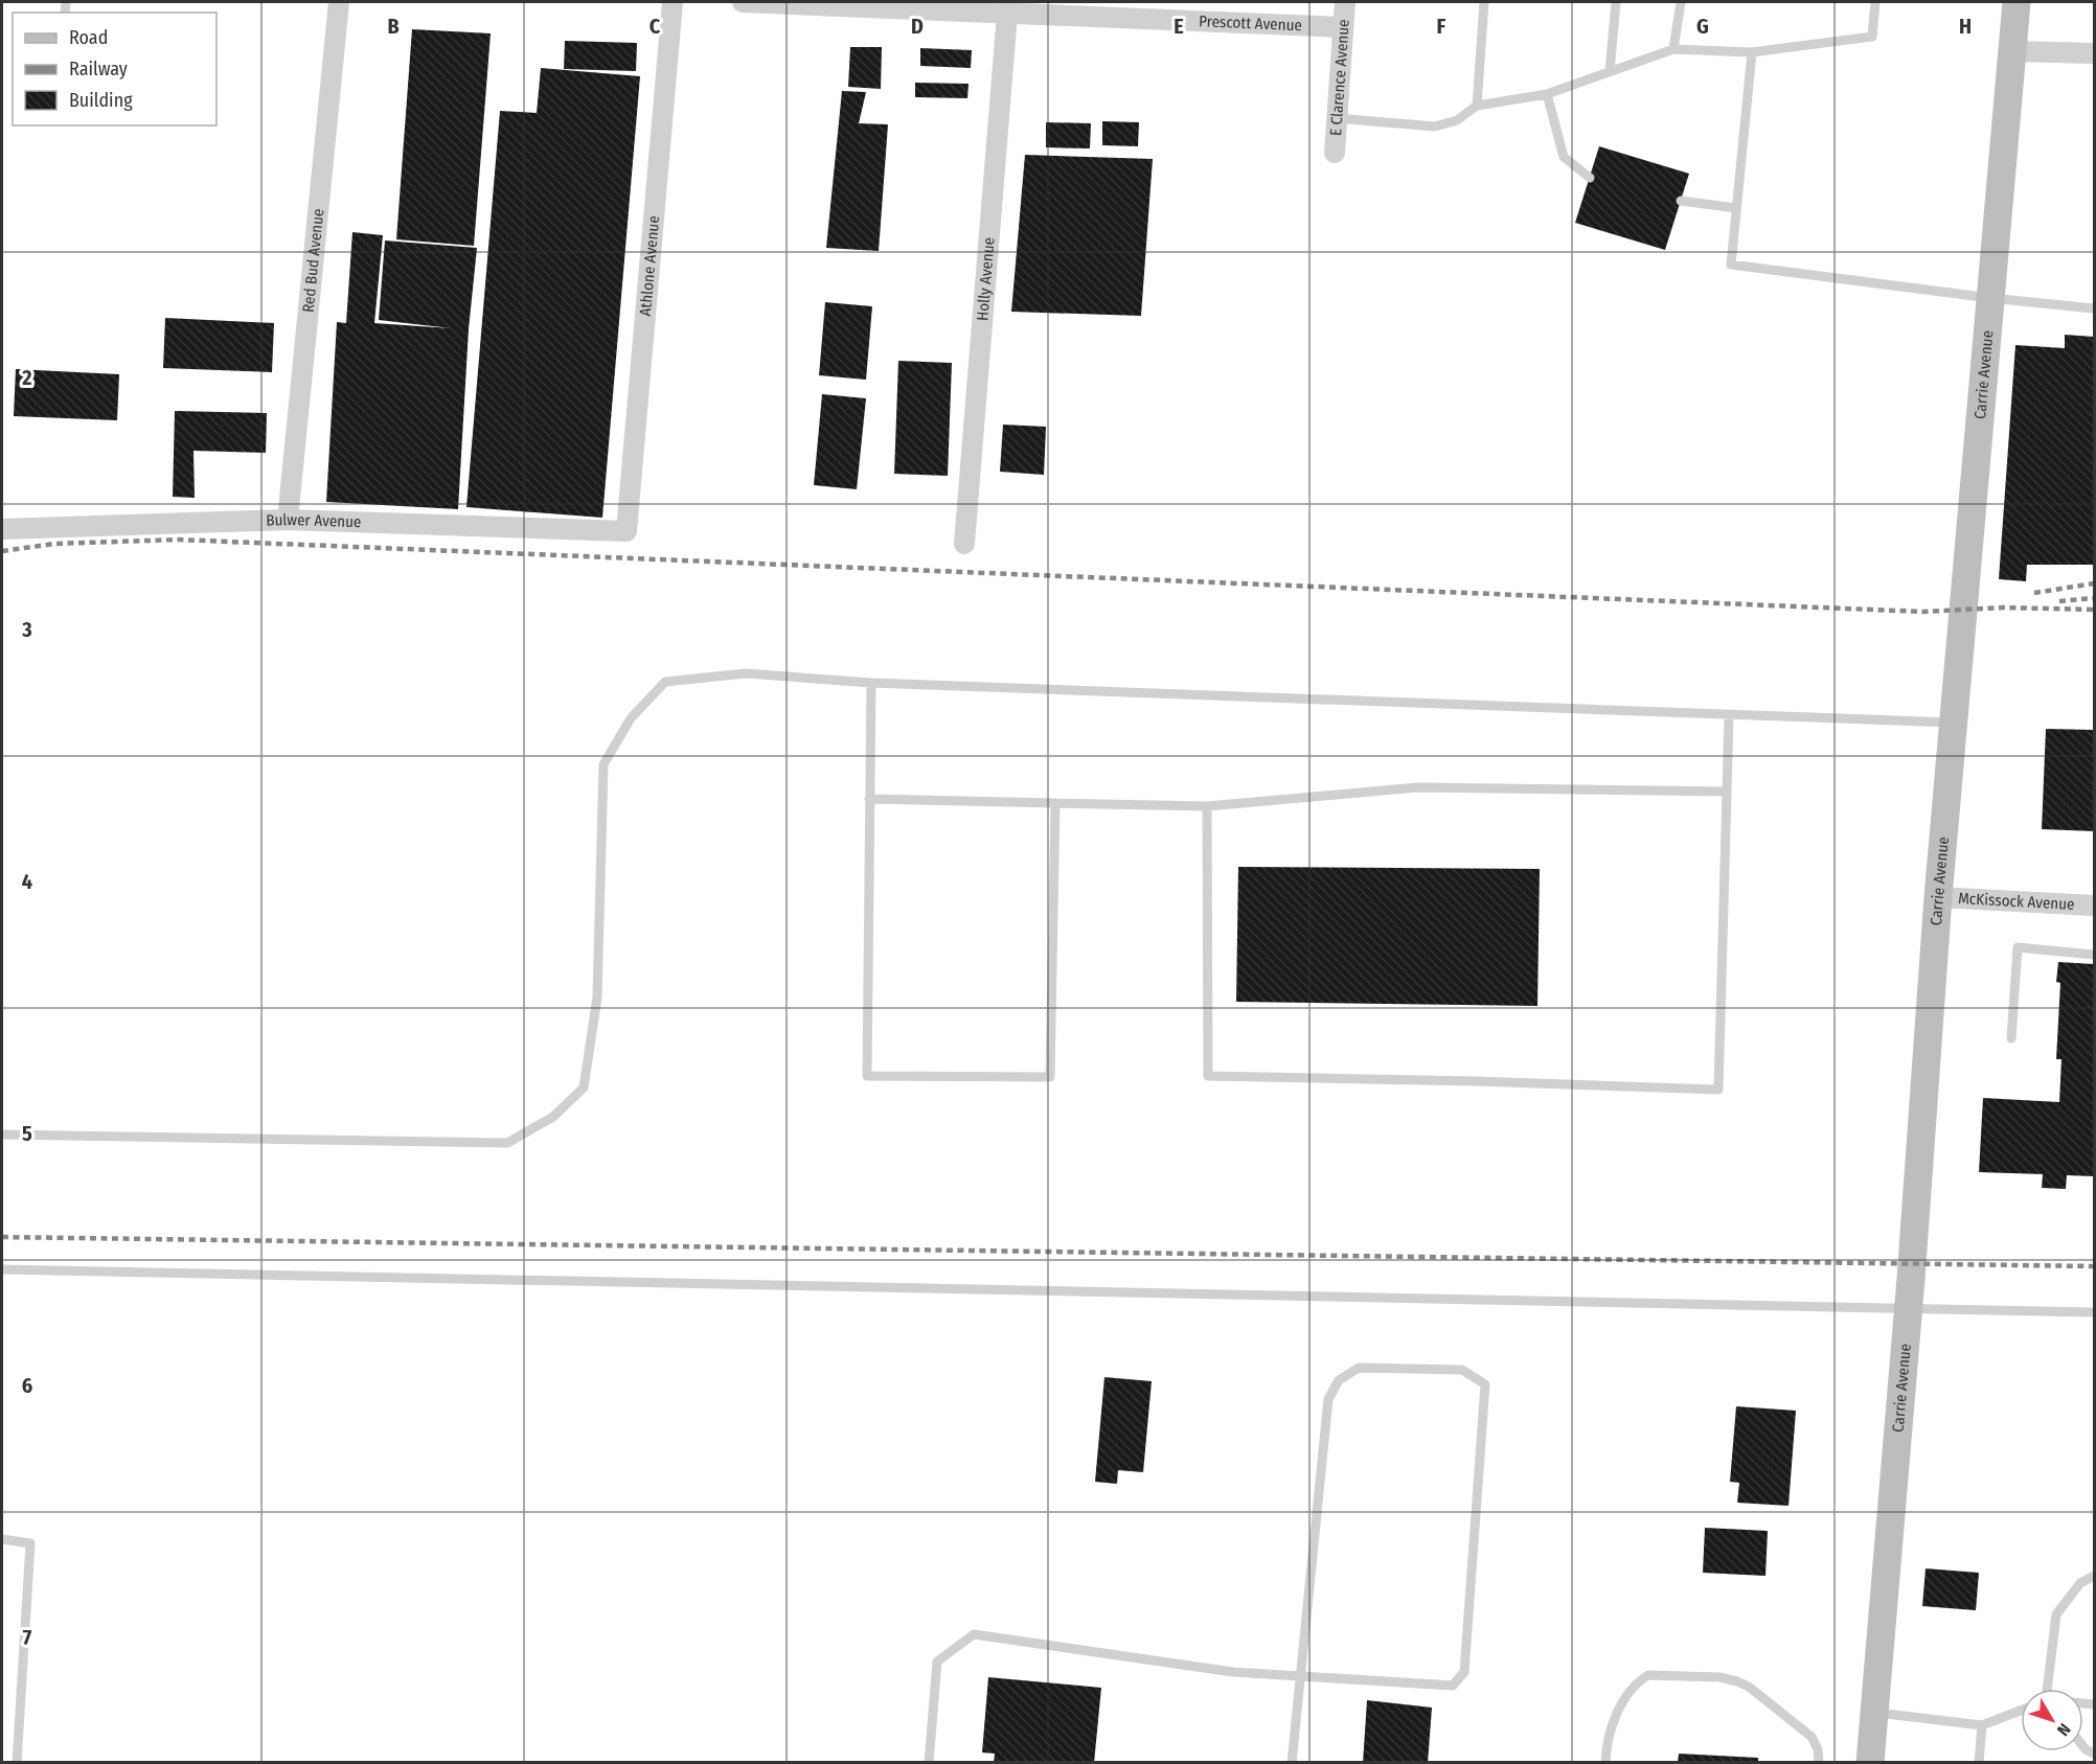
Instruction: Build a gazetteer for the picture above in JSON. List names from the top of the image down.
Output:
{
  "streets": {
    "street": [
      "Prescott Avenue",
      "E Clarence Avenue",
      "Red Bud Avenue",
      "Athlone Avenue",
      "Holly Avenue",
      "Carrie Avenue",
      "Bulwer Avenue",
      "McKissock Avenue"
    ]
  },
  "crossings": [
    ["Prescott Avenue", "E Clarence Avenue"],
    ["Prescott Avenue", "Holly Avenue"],
    ["Red Bud Avenue", "Bulwer Avenue"],
    ["Athlone Avenue", "Bulwer Avenue"],
    ["Carrie Avenue", "McKissock Avenue"]
  ],
  "legend": ["Road", "Railway", "Building"],
  "north": "bottom right",
  "grid": {
    "columns": [
      "B",
      "C",
      "D",
      "E",
      "F",
      "G",
      "H"
    ],
    "rows": [
      "2",
      "3",
      "4",
      "5",
      "6",
      "7"
    ]
  }
}
